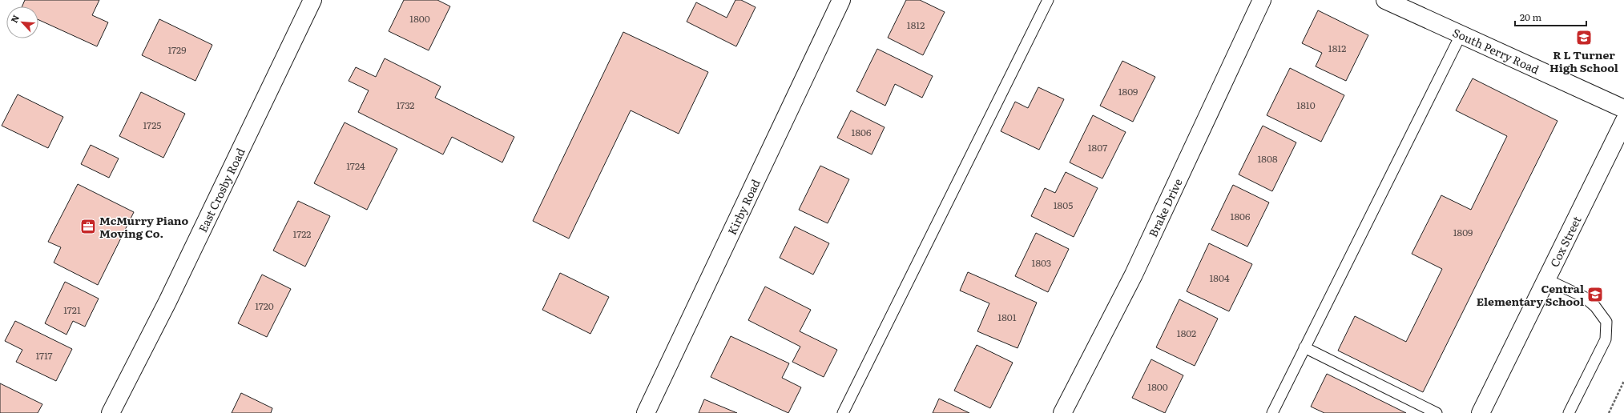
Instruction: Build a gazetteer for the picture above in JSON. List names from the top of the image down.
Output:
{
  "streets": {
    "street": [
      "South Perry Road",
      "East Crosby Road",
      "Kirby Road",
      "Brake Drive",
      "Cox Street"
    ]
  },
  "places": {
    "school or university": ["R L Turner High School", "Central Elementary School"],
    "office": ["McMurry Piano Moving Co."]
  },
  "house_numbers": [
    "1800",
    "1812",
    "1812",
    "1729",
    "1809",
    "1732",
    "1810",
    "1725",
    "1806",
    "1807",
    "1808",
    "1724",
    "1805",
    "1806",
    "1809",
    "1722",
    "1803",
    "1804",
    "1720",
    "1721",
    "1801",
    "1802",
    "1717",
    "1800"
  ],
  "scale_bar": "20 m",
  "north": "top left"
}
